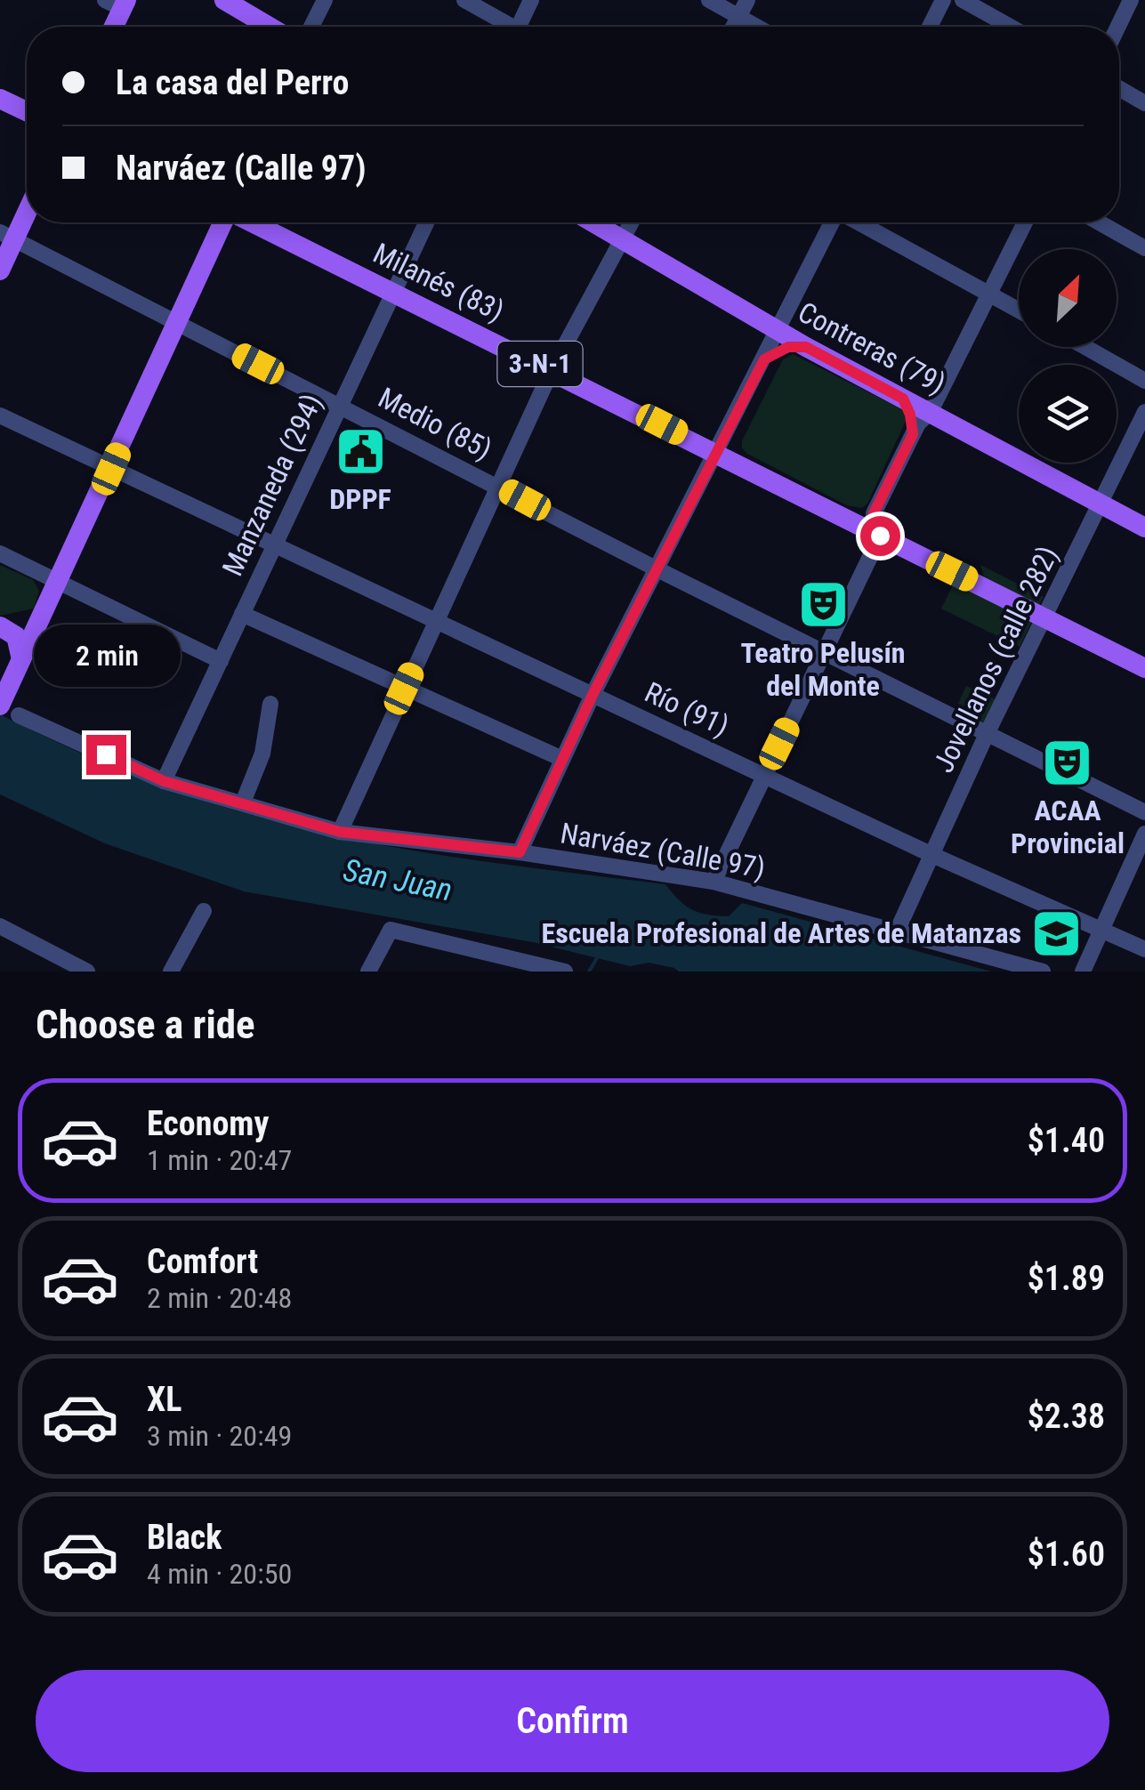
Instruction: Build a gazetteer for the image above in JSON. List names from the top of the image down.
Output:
{
  "streets": {
    "main road": ["Milanés (83)", "Contreras (79)", "3-N-1"],
    "street": [
      "Medio (85)",
      "Manzaneda (294)",
      "Jovellanos (calle 282)",
      "Río (91)",
      "Narváez (Calle 97)"
    ]
  },
  "crossings": [
    ["Milanés (83)", "Contreras (79)"],
    ["Milanés (83)", "Manzaneda (294)"],
    ["Milanés (83)", "Jovellanos (calle 282)"],
    ["Contreras (79)", "Jovellanos (calle 282)"],
    ["Medio (85)", "Manzaneda (294)"],
    ["Medio (85)", "Jovellanos (calle 282)"],
    ["Manzaneda (294)", "Río (91)"],
    ["Manzaneda (294)", "Narváez (Calle 97)"],
    ["Jovellanos (calle 282)", "Río (91)"],
    ["Jovellanos (calle 282)", "Narváez (Calle 97)"]
  ],
  "water": ["San Juan"],
  "places": {
    "public building": ["DPPF"],
    "theatre": ["Teatro Pelusín del Monte", "ACAA Provincial"],
    "school or university": ["Escuela Profesional de Artes de Matanzas"]
  },
  "north": "top right",
  "page": {
    "banner": ["La casa del Perro", "Narváez (Calle 97)"],
    "bubble": "2 min",
    "heading": "Choose a ride",
    "list": [
      {
        "name": "Economy",
        "note": "1 min · 20:47",
        "value": "$1.40"
      },
      {
        "name": "Comfort",
        "note": "2 min · 20:48",
        "value": "$1.89"
      },
      {
        "name": "XL",
        "note": "3 min · 20:49",
        "value": "$2.38"
      },
      {
        "name": "Black",
        "note": "4 min · 20:50",
        "value": "$1.60"
      }
    ],
    "buttons": "Confirm"
  }
}
